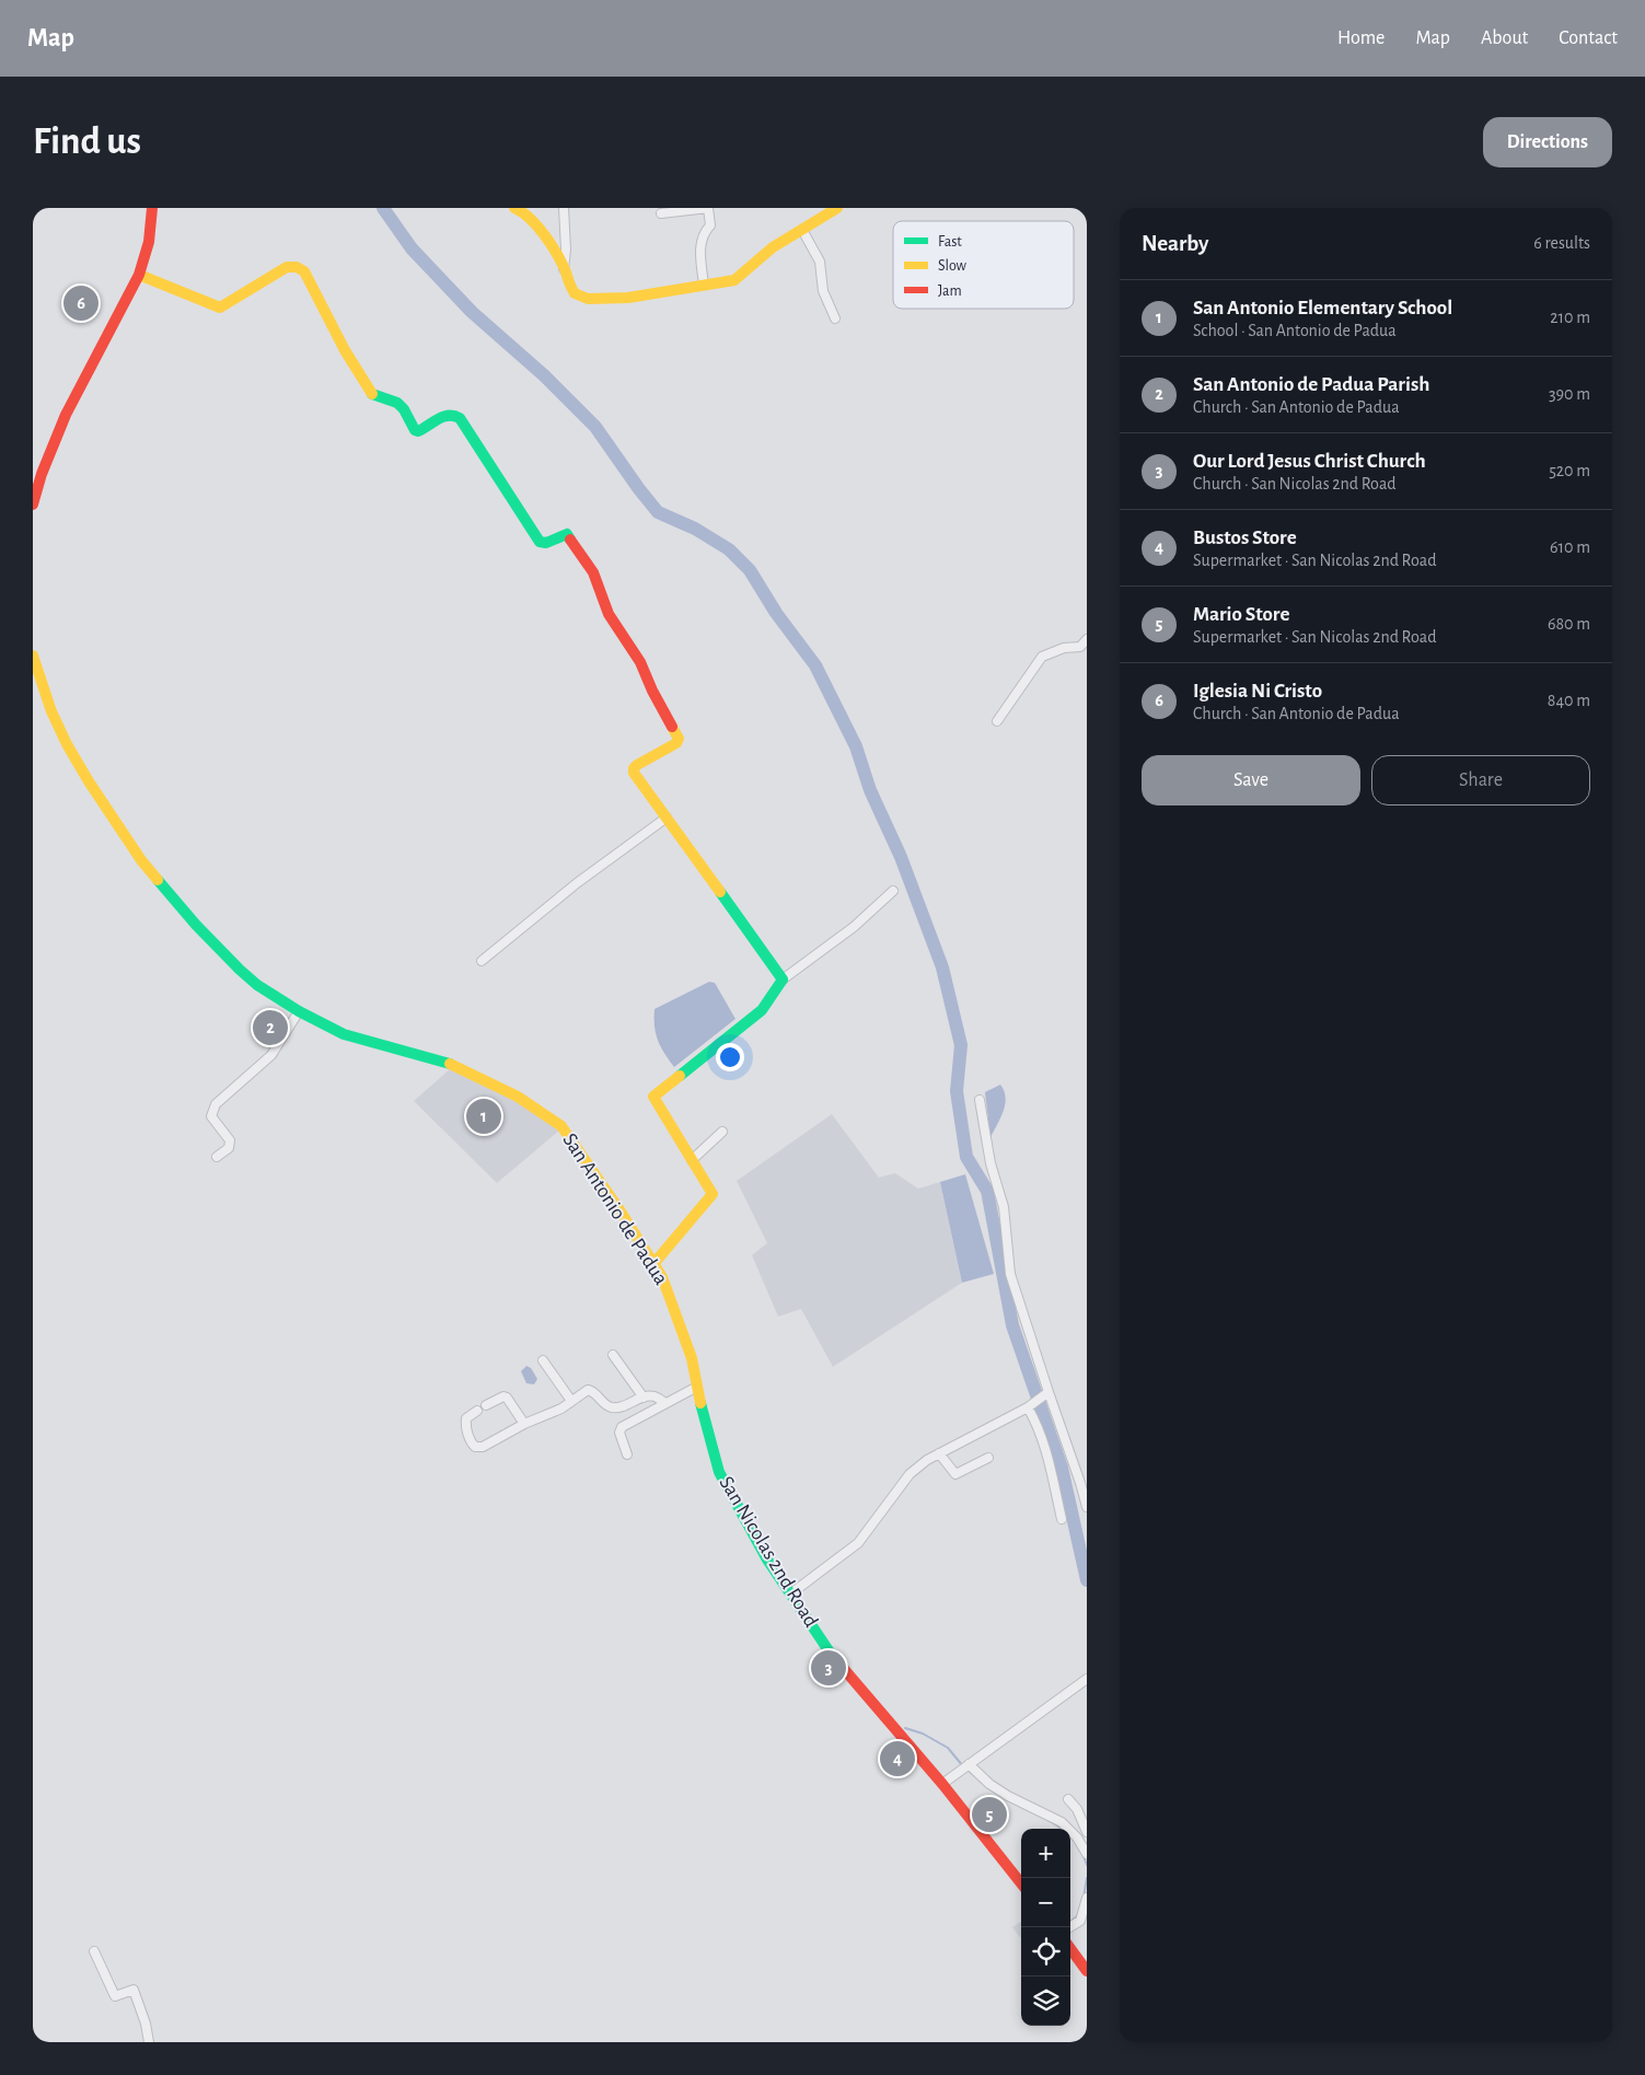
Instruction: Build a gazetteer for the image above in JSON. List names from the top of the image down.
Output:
{
  "streets": {
    "street": ["San Antonio de Padua", "San Nicolas 2nd Road"]
  },
  "crossings": [
    ["San Antonio de Padua", "San Nicolas 2nd Road"]
  ],
  "legend": ["Fast", "Slow", "Jam"],
  "page": {
    "header": "Map",
    "nav": [
      "Home",
      "Map",
      "About",
      "Contact"
    ],
    "buttons": [
      "Directions",
      ["Save", "Share"]
    ],
    "title": "Find us",
    "heading": ["Nearby", "6 results"],
    "list": [
      {
        "mark": "1",
        "name": "San Antonio Elementary School",
        "note": "School · San Antonio de Padua",
        "value": "210 m"
      },
      {
        "mark": "2",
        "name": "San Antonio de Padua Parish",
        "note": "Church · San Antonio de Padua",
        "value": "390 m"
      },
      {
        "mark": "3",
        "name": "Our Lord Jesus Christ Church",
        "note": "Church · San Nicolas 2nd Road",
        "value": "520 m"
      },
      {
        "mark": "4",
        "name": "Bustos Store",
        "note": "Supermarket · San Nicolas 2nd Road",
        "value": "610 m"
      },
      {
        "mark": "5",
        "name": "Mario Store",
        "note": "Supermarket · San Nicolas 2nd Road",
        "value": "680 m"
      },
      {
        "mark": "6",
        "name": "Iglesia Ni Cristo",
        "note": "Church · San Antonio de Padua",
        "value": "840 m"
      }
    ],
    "pins": [
      "6",
      "2",
      "1",
      "3",
      "4",
      "5"
    ],
    "map_buttons": ["+", "−"]
  }
}
